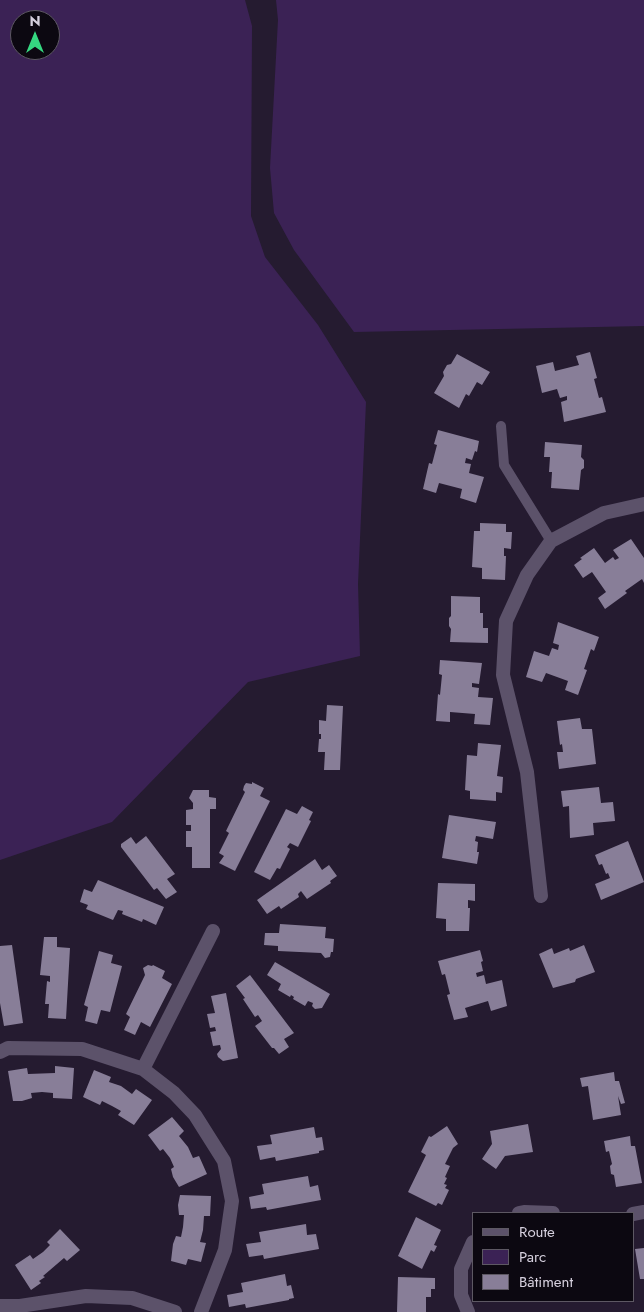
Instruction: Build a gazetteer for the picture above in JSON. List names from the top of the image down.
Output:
{
  "legend": ["Route", "Parc", "Bâtiment"],
  "north": "top"
}
